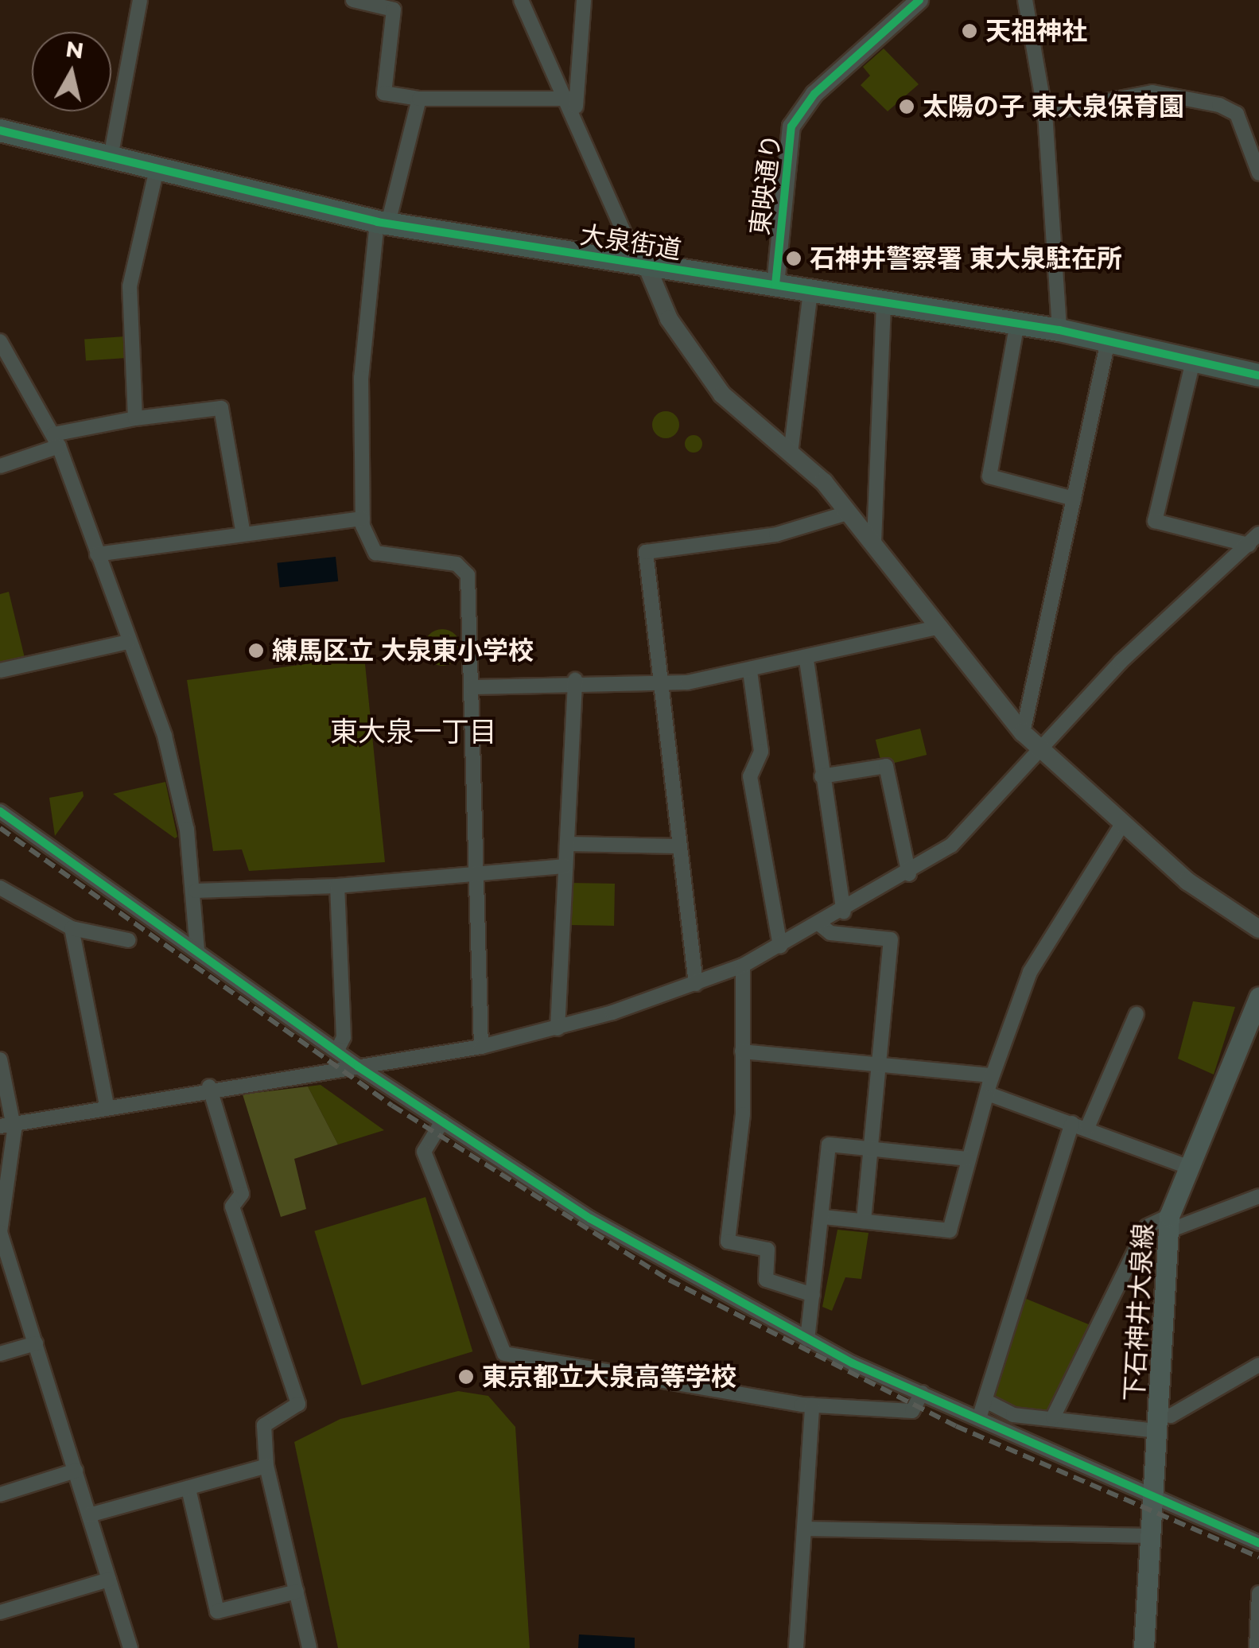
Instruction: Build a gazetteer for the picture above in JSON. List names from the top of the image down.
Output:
{
  "streets": {
    "main road": ["大泉街道", "下石神井大泉線"],
    "street": ["東映通り"]
  },
  "crossings": [
    ["東映通り", "大泉街道"]
  ],
  "districts": ["東大泉一丁目"],
  "places": [
    "天祖神社",
    "太陽の子 東大泉保育園",
    "石神井警察署 東大泉駐在所",
    "練馬区立 大泉東小学校",
    "東京都立大泉高等学校"
  ],
  "north": "top"
}
